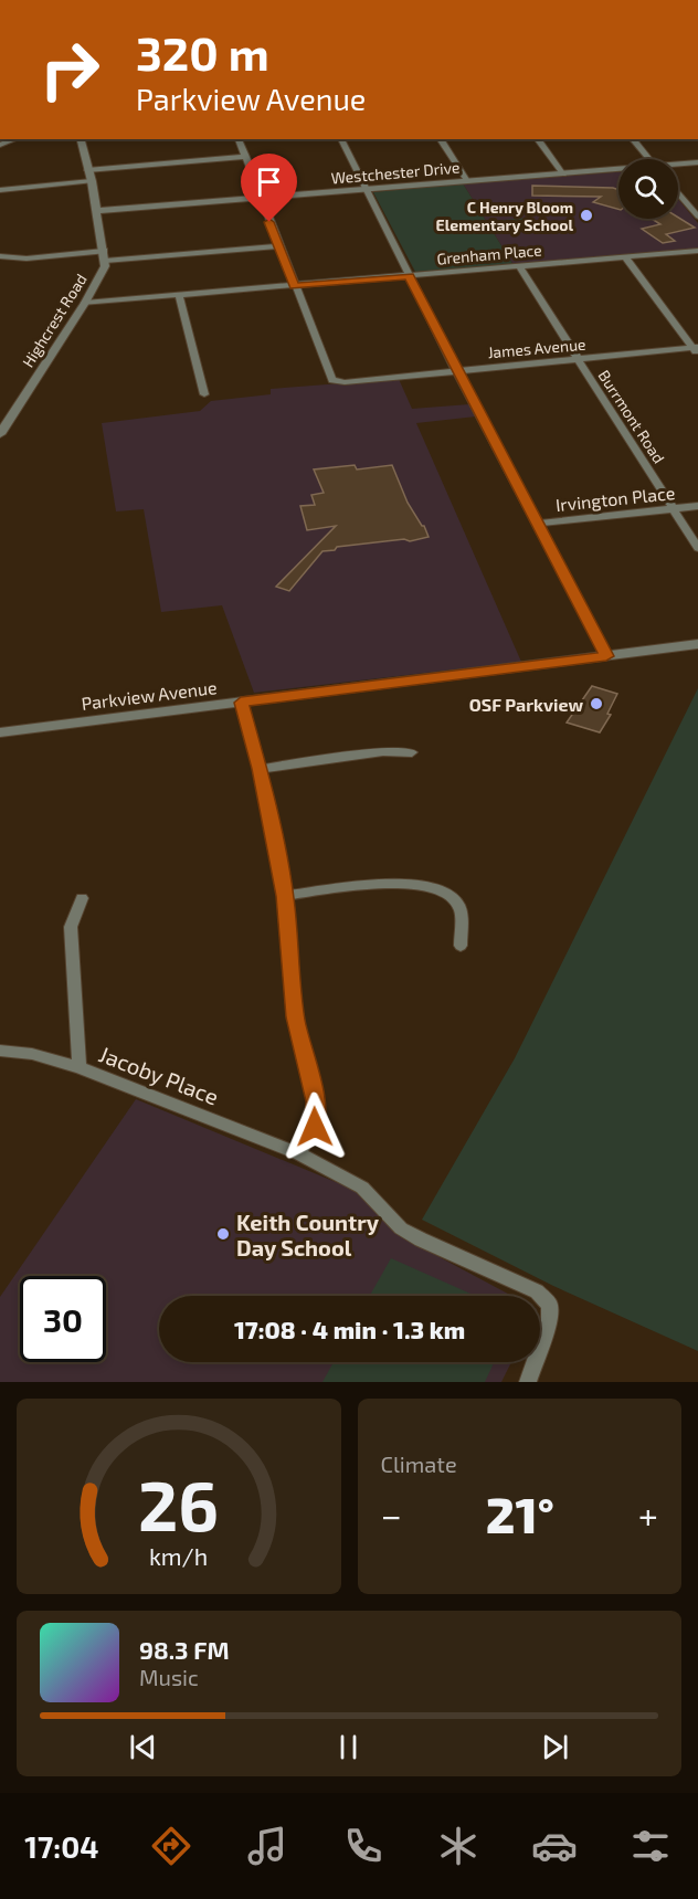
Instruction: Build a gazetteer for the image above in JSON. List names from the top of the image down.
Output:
{
  "streets": {
    "street": [
      "Westchester Drive",
      "Grenham Place",
      "Highcrest Road",
      "James Avenue",
      "Burrmont Road",
      "Irvington Place",
      "Parkview Avenue",
      "Jacoby Place"
    ]
  },
  "crossings": [
    ["Grenham Place", "Highcrest Road"],
    ["Grenham Place", "James Avenue"],
    ["Grenham Place", "Burrmont Road"],
    ["James Avenue", "Burrmont Road"],
    ["Burrmont Road", "Irvington Place"]
  ],
  "places": ["C Henry Bloom Elementary School", "OSF Parkview", "Keith Country Day School"],
  "page": {
    "turn": ["320 m", "Parkview Avenue"],
    "limit": "30",
    "trip": "17:08 · 4 min · 1.3 km",
    "tile": "Climate",
    "heat": ["−", "21°", "+"],
    "song": ["98.3 FM", "Music"],
    "tabs": "17:04",
    "gauge": ["26", "km/h"]
  }
}
